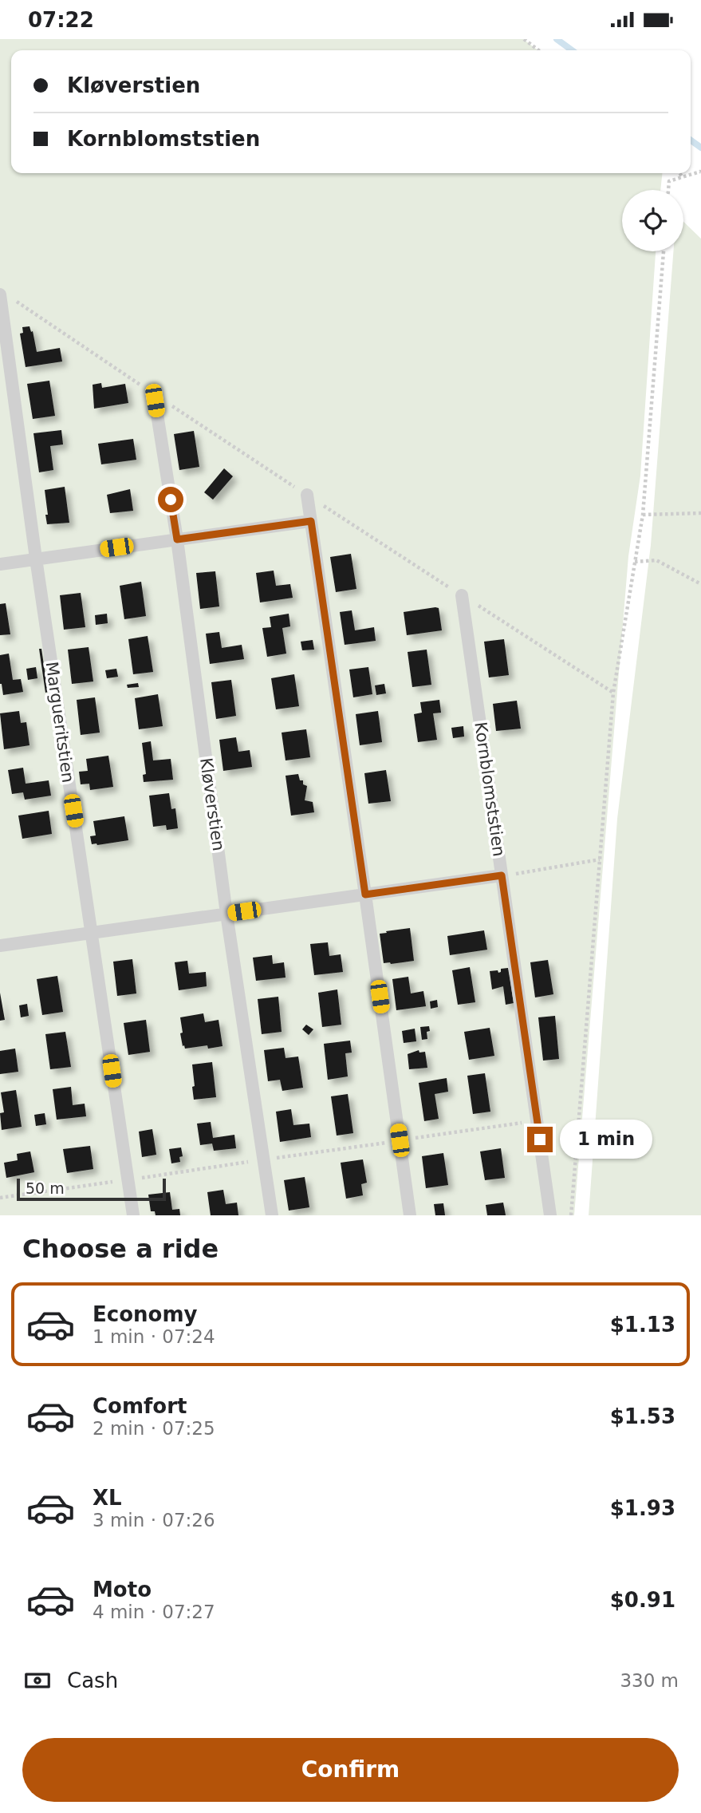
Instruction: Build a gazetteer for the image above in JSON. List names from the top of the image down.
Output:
{
  "streets": {
    "lane": ["Margueritstien", "Kornblomststien", "Kløverstien"]
  },
  "scale_bar": "50 m",
  "page": {
    "status": "07:22",
    "banner": ["Kløverstien", "Kornblomststien"],
    "bubble": "1 min",
    "scale": "50 m",
    "heading": "Choose a ride",
    "list": [
      {
        "name": "Economy",
        "note": "1 min · 07:24",
        "value": "$1.13"
      },
      {
        "name": "Comfort",
        "note": "2 min · 07:25",
        "value": "$1.53"
      },
      {
        "name": "XL",
        "note": "3 min · 07:26",
        "value": "$1.93"
      },
      {
        "name": "Moto",
        "note": "4 min · 07:27",
        "value": "$0.91"
      }
    ],
    "pay": ["Cash", "330 m"],
    "buttons": "Confirm"
  }
}
